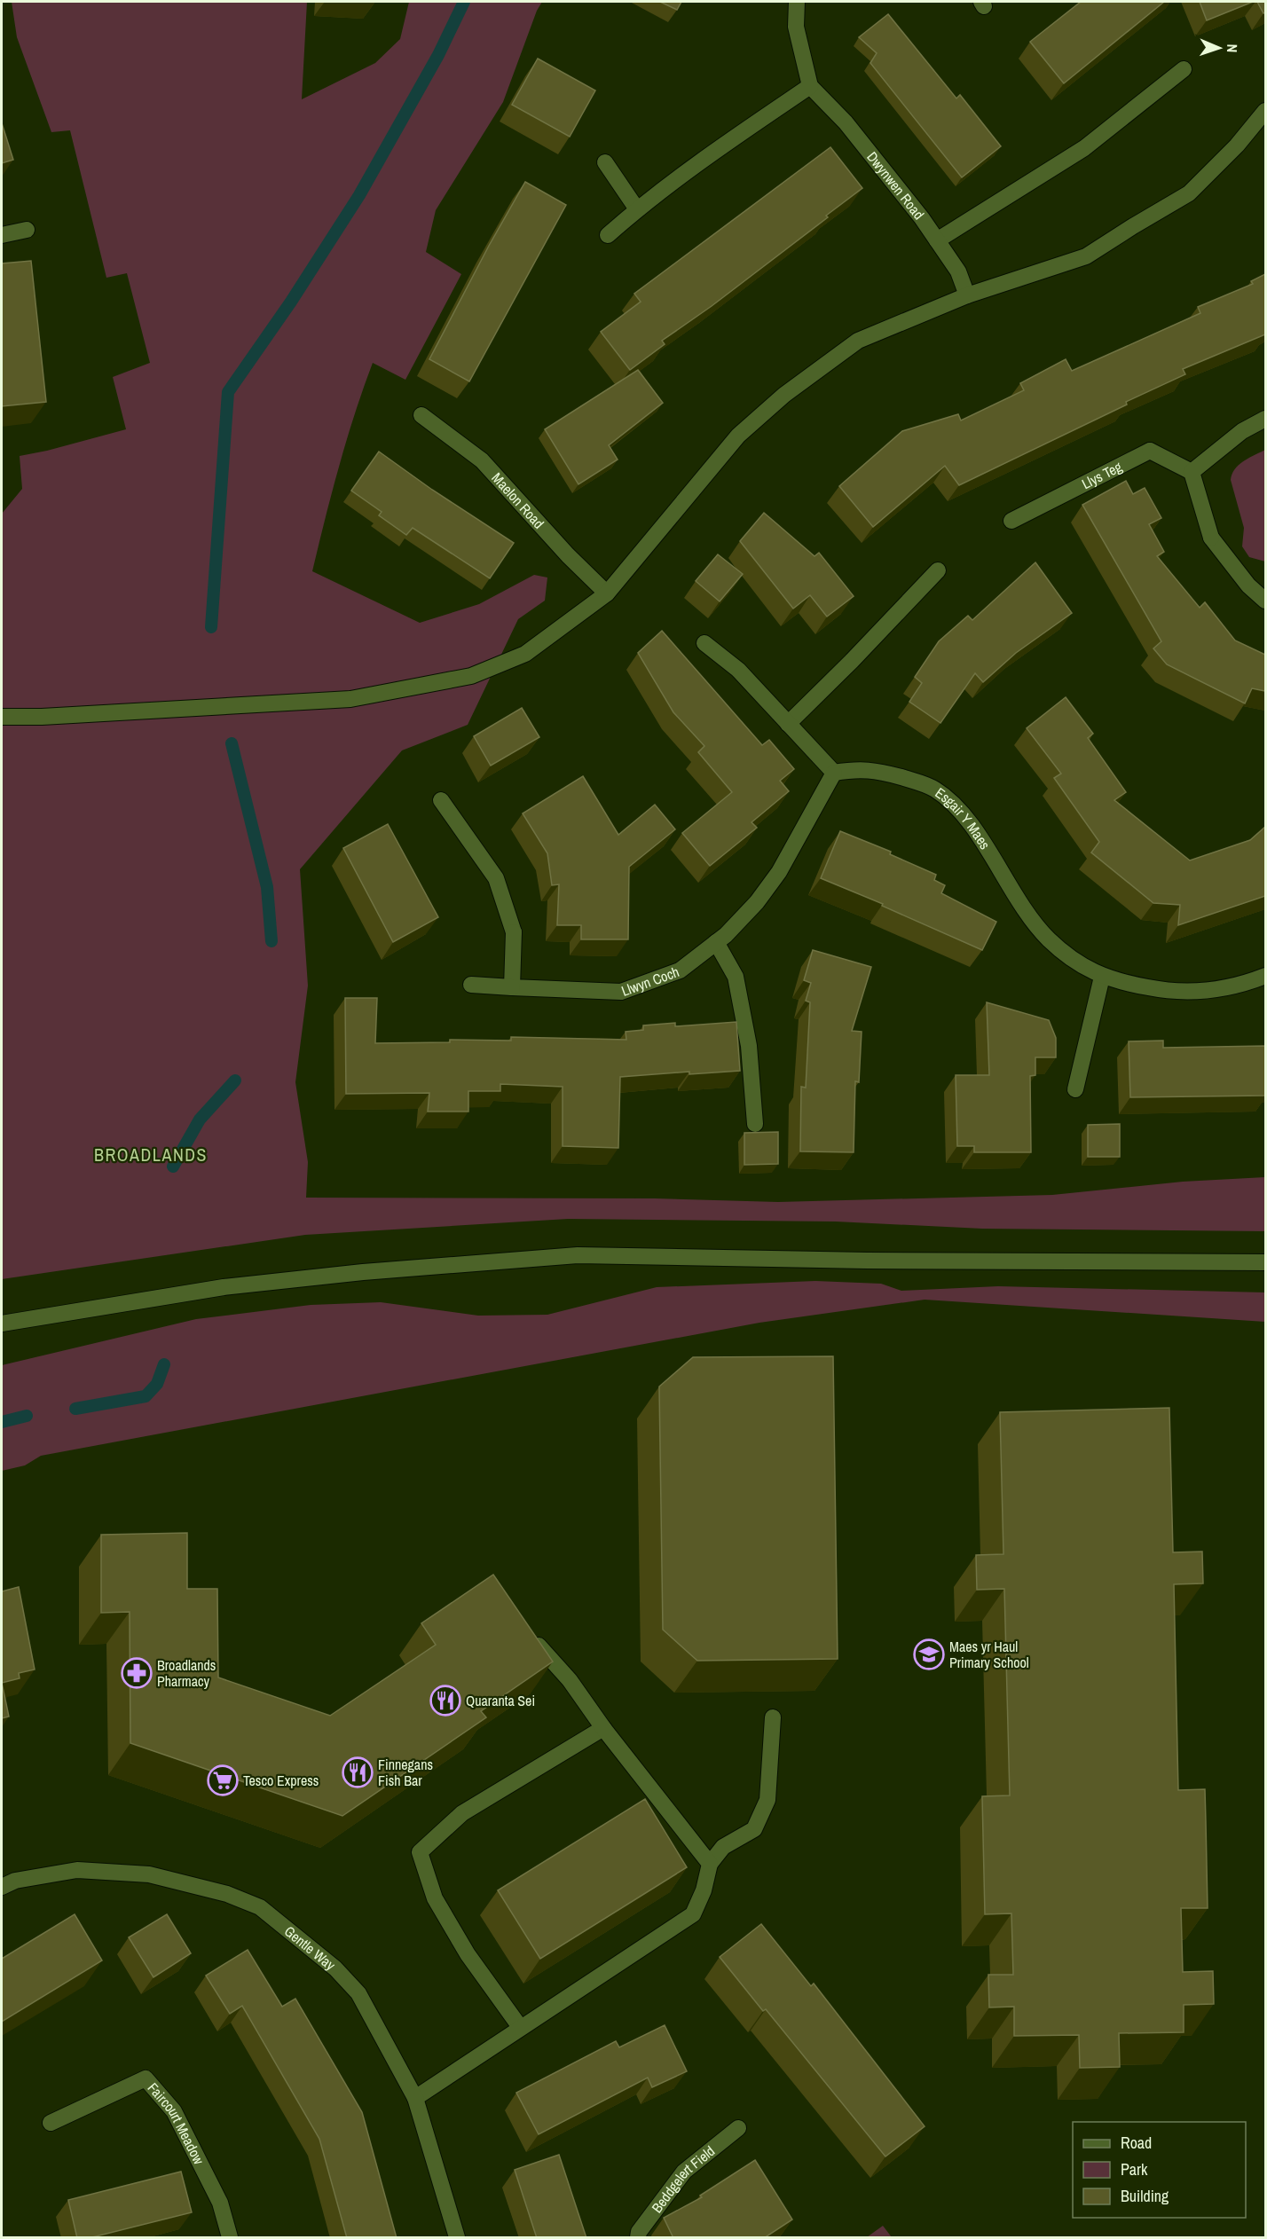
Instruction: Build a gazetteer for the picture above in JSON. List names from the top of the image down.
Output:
{
  "streets": {
    "street": [
      "Dwynwen Road",
      "Llys Teg",
      "Maelon Road",
      "Esgair Y Maes",
      "Llwyn Coch",
      "Gentle Way",
      "Faircourt Meadow",
      "Beddgelert Field"
    ]
  },
  "crossings": [
    ["Esgair Y Maes", "Llwyn Coch"]
  ],
  "districts": ["BROADLANDS"],
  "places": {
    "school or university": ["Maes yr Haul Primary School"],
    "pharmacy": ["Broadlands Pharmacy"],
    "restaurant": ["Quaranta Sei", "Finnegans Fish Bar"],
    "supermarket": ["Tesco Express"]
  },
  "legend": ["Road", "Park", "Building"],
  "north": "right"
}
